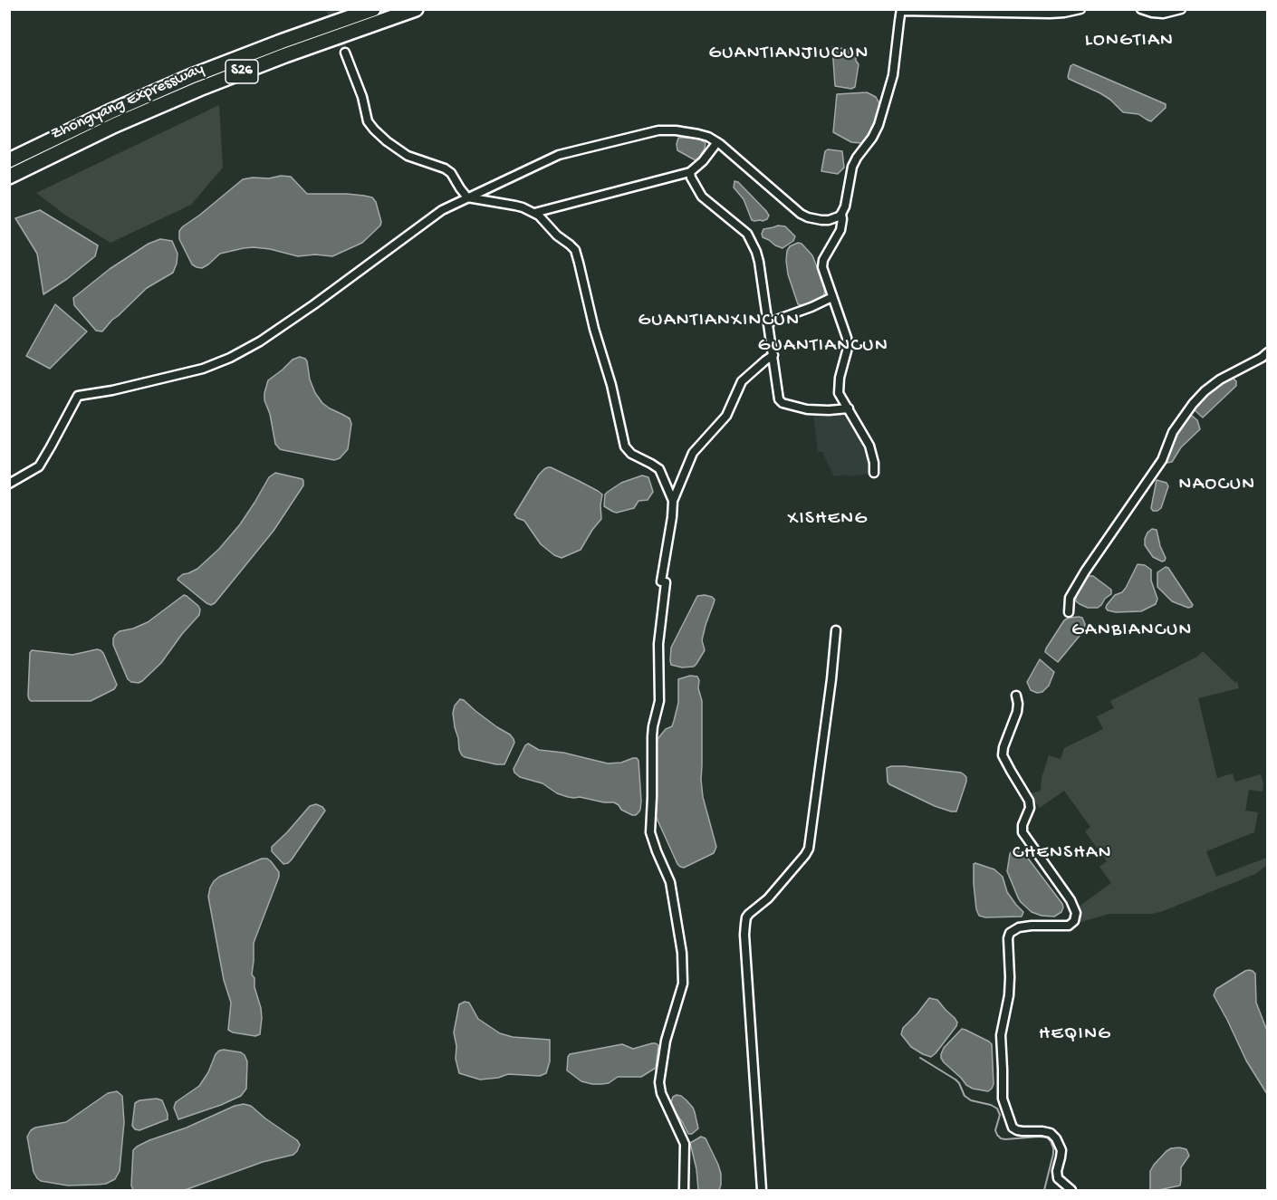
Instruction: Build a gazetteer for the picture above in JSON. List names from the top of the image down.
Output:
{
  "streets": {
    "highway": ["S26", "Zhongyang Expressway"]
  },
  "districts": [
    "LONGTIAN",
    "GUANTIANJIUCUN",
    "GUANTIANXINCUN",
    "GUANTIANCUN",
    "NAOCUN",
    "XISHENG",
    "GANBIANCUN",
    "CHENSHAN",
    "HEQING"
  ]
}
